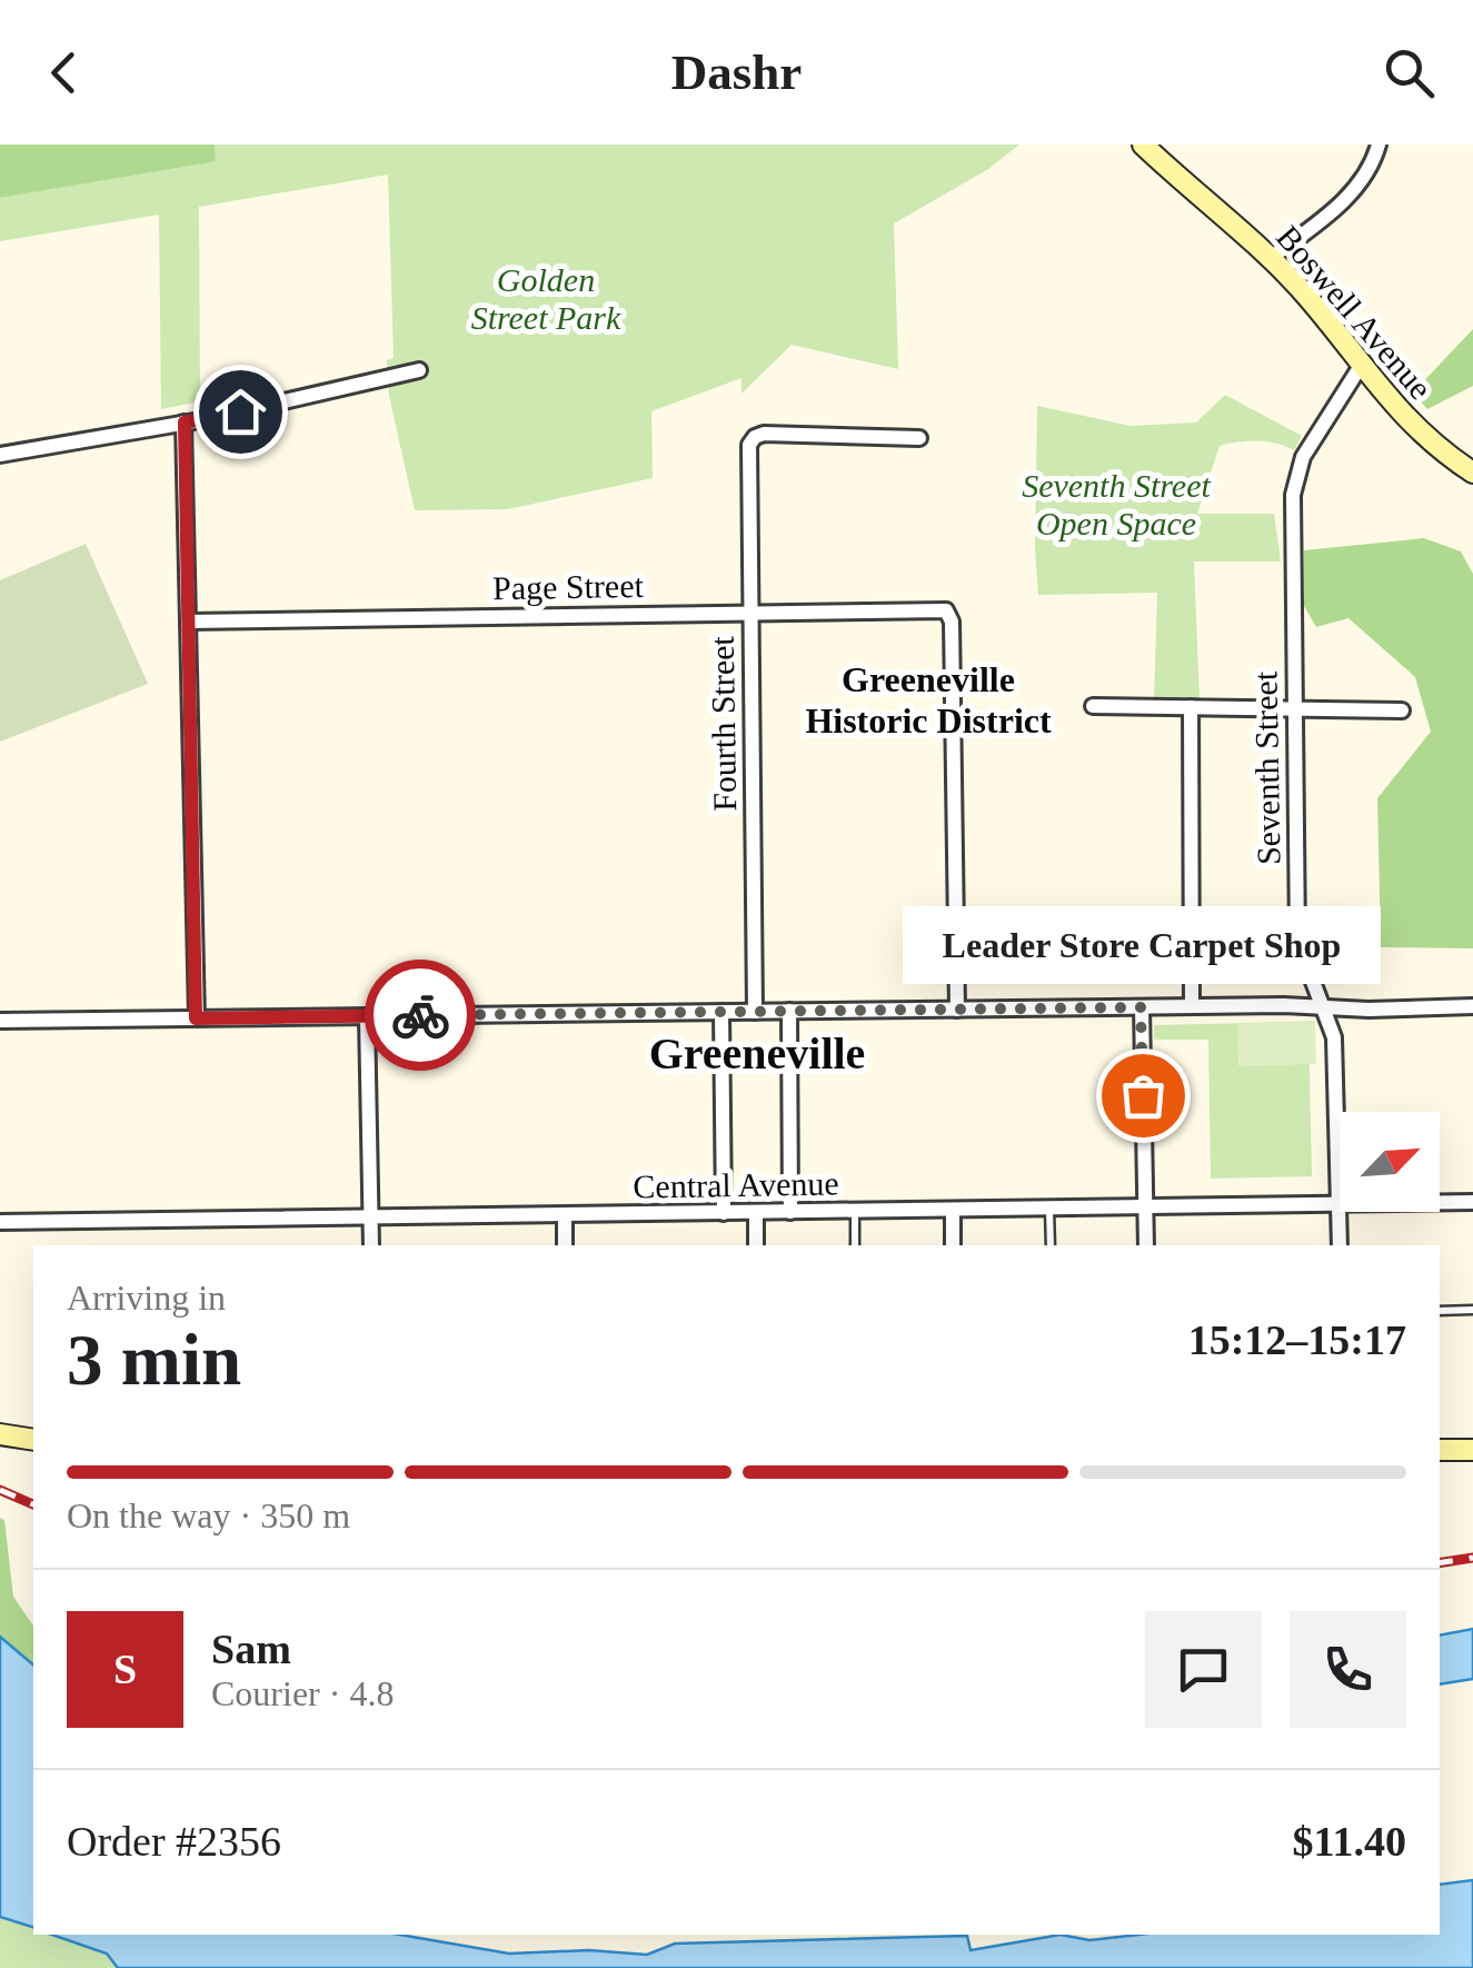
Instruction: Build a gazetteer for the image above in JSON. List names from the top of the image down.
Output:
{
  "streets": {
    "street": [
      "Boswell Avenue",
      "Page Street",
      "Fourth Street",
      "Seventh Street",
      "Central Avenue"
    ]
  },
  "crossings": [
    ["Boswell Avenue", "Seventh Street"],
    ["Page Street", "Fourth Street"],
    ["Seventh Street", "Central Avenue"]
  ],
  "districts": ["Greeneville Historic District", "Greeneville"],
  "parks": ["Golden Street Park", "Seventh Street Open Space"],
  "places": ["Leader Store Carpet Shop"],
  "north": "top right",
  "page": {
    "header": "Dashr",
    "bubble": "Leader Store Carpet Shop",
    "heading": ["3 min", "Arriving in", "15:12–15:17"],
    "panel": [
      "Sam",
      "Courier · 4.8",
      "Order #2356",
      "$11.40"
    ],
    "bar": "On the way · 350 m",
    "round": "S"
  }
}
